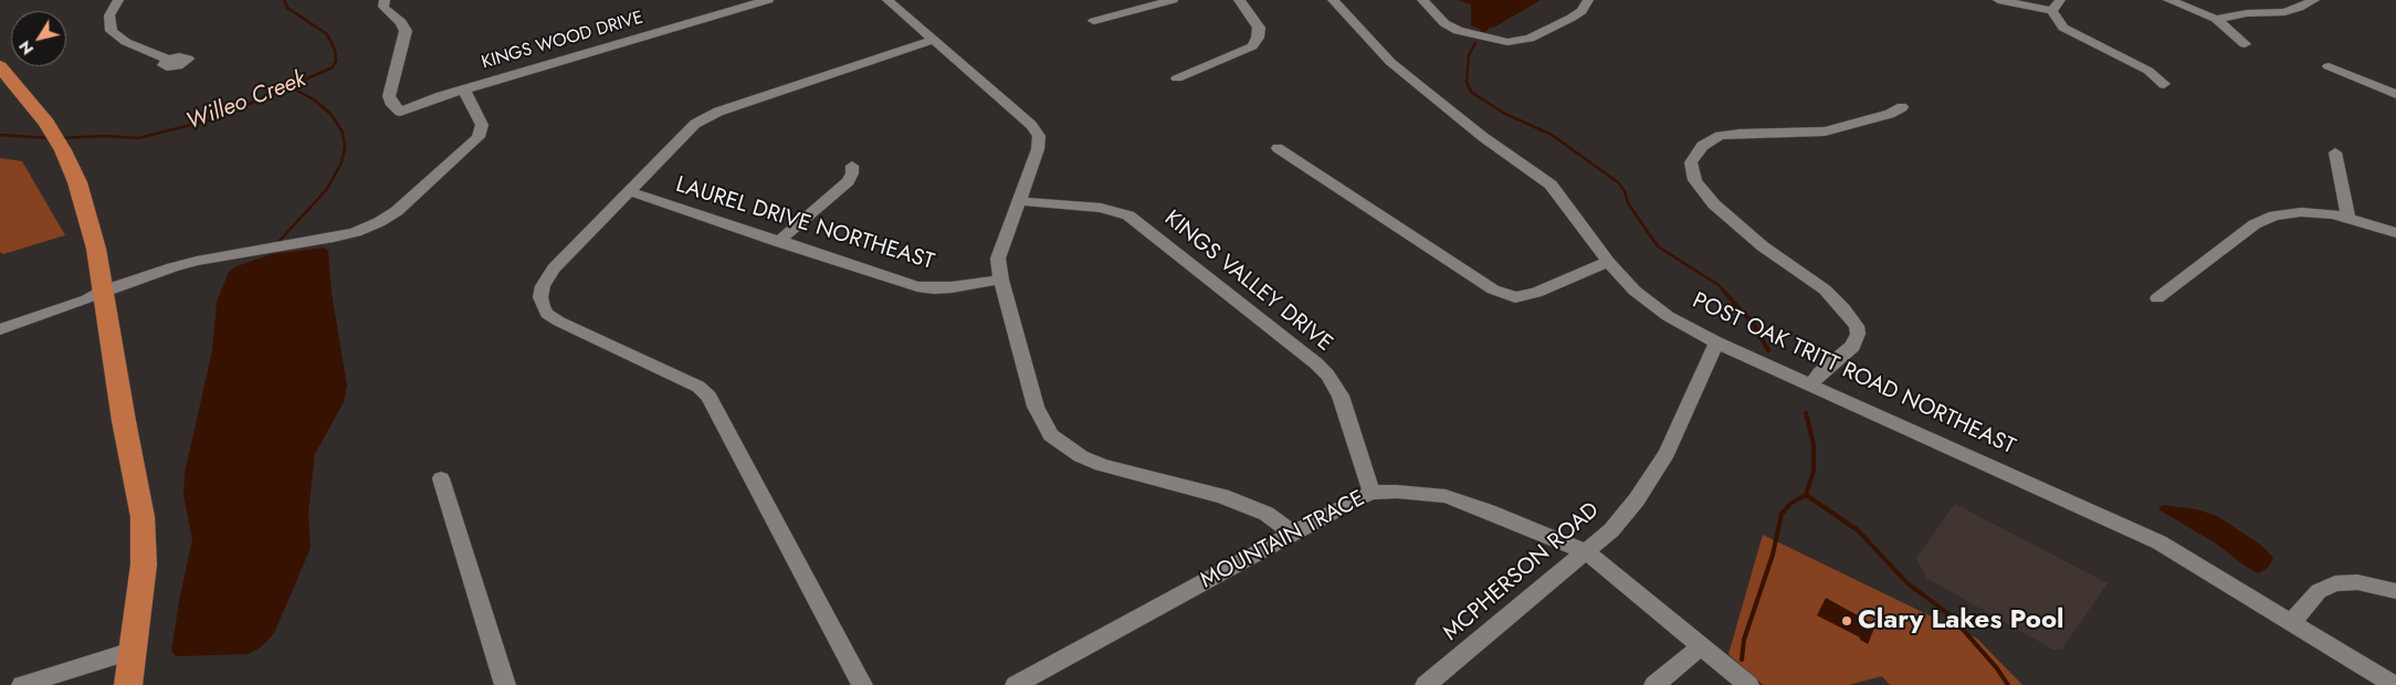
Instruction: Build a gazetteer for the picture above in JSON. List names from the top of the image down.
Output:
{
  "streets": {
    "street": [
      "KINGS WOOD DRIVE",
      "LAUREL DRIVE NORTHEAST",
      "KINGS VALLEY DRIVE",
      "POST OAK TRITT ROAD NORTHEAST",
      "MOUNTAIN TRACE",
      "MCPHERSON ROAD"
    ]
  },
  "crossings": [
    ["KINGS VALLEY DRIVE", "MOUNTAIN TRACE"],
    ["POST OAK TRITT ROAD NORTHEAST", "MCPHERSON ROAD"],
    ["MOUNTAIN TRACE", "MCPHERSON ROAD"]
  ],
  "water": ["Willeo Creek"],
  "places": ["Clary Lakes Pool"],
  "north": "bottom left"
}
